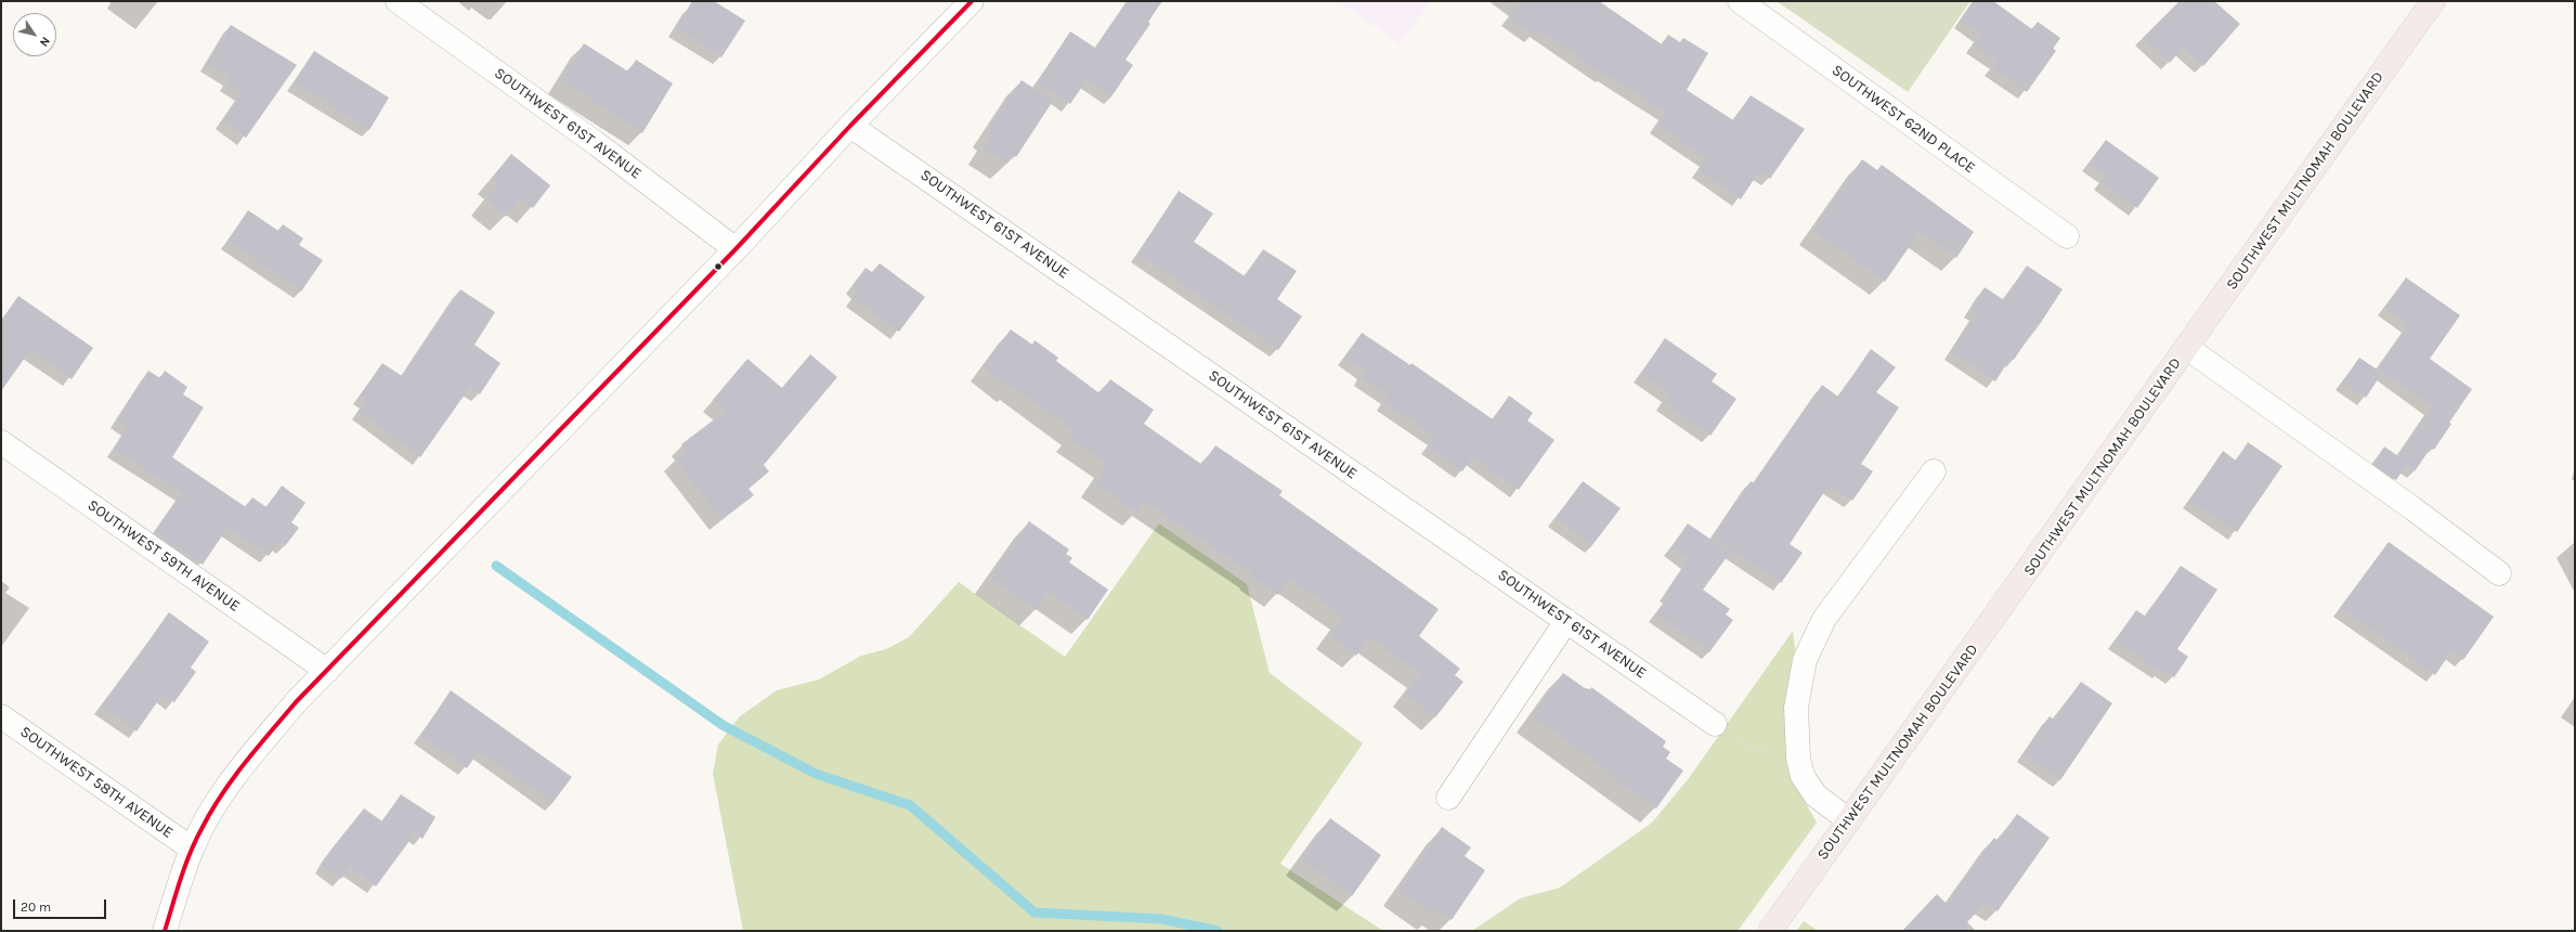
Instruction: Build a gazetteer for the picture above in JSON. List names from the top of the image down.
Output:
{
  "streets": {
    "main road": ["SOUTHWEST MULTNOMAH BOULEVARD"],
    "street": [
      "SOUTHWEST 62ND PLACE",
      "SOUTHWEST 61ST AVENUE",
      "SOUTHWEST 59TH AVENUE",
      "SOUTHWEST 58TH AVENUE"
    ]
  },
  "scale_bar": "20 m",
  "north": "bottom right"
}
